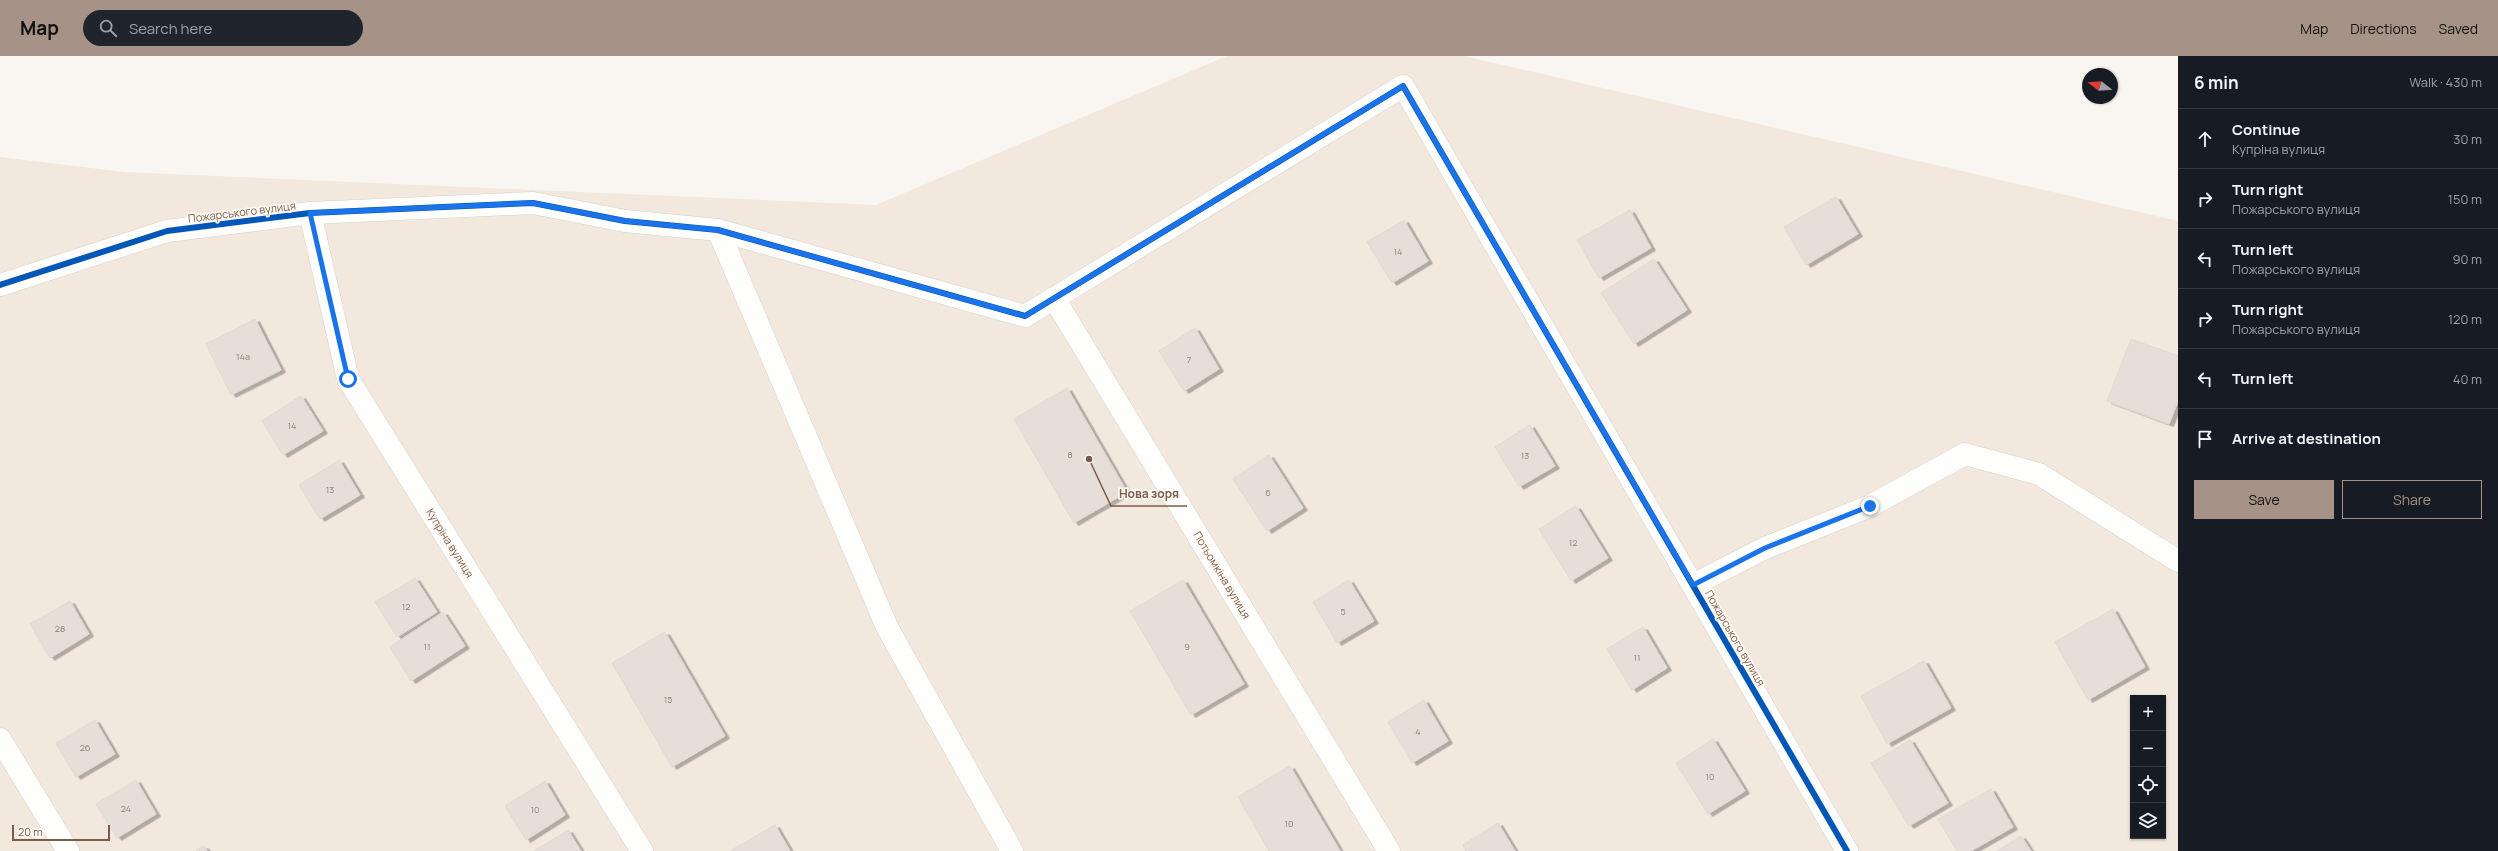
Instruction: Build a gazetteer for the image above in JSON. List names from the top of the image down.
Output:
{
  "streets": {
    "street": ["Пожарського вулиця", "Купріна вулиця", "Потьомкіна вулиця"]
  },
  "crossings": [
    ["Пожарського вулиця", "Купріна вулиця"],
    ["Пожарського вулиця", "Потьомкіна вулиця"]
  ],
  "places": ["Нова зоря"],
  "house_numbers": [
    "14",
    "14а",
    "7",
    "14",
    "8",
    "13",
    "13",
    "6",
    "12",
    "12",
    "5",
    "28",
    "11",
    "9",
    "11",
    "15",
    "4",
    "26",
    "10",
    "24",
    "10",
    "10"
  ],
  "scale_bar": "20 m",
  "north": "left",
  "page": {
    "header": "Map",
    "search": "Search here",
    "nav": ["Map", "Directions", "Saved"],
    "heading": ["6 min", "Walk · 430 m"],
    "list": [
      ["Continue", "Купріна вулиця", "30 m"],
      ["Turn right", "Пожарського вулиця", "150 m"],
      ["Turn left", "Пожарського вулиця", "90 m"],
      ["Turn right", "Пожарського вулиця", "120 m"],
      ["Turn left", "40 m"],
      "Arrive at destination"
    ],
    "buttons": ["Save", "Share"],
    "map_buttons": ["+", "−"],
    "scale": "20 m"
  }
}
